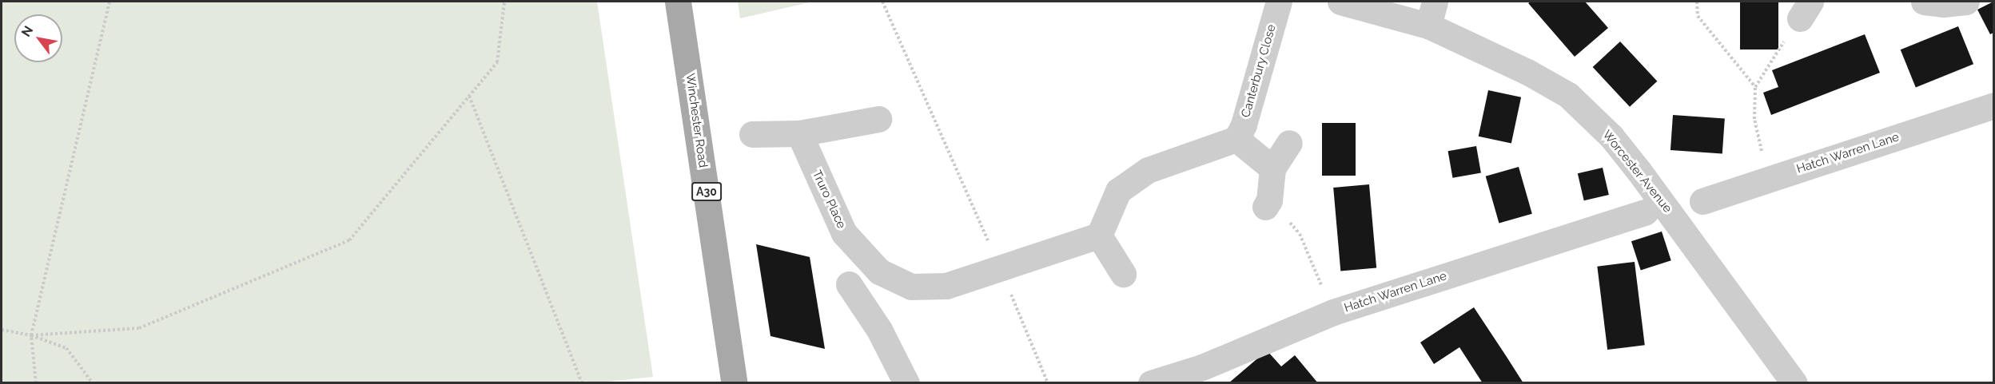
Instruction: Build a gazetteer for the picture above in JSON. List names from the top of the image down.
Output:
{
  "streets": {
    "main road": ["Winchester Road", "A30"],
    "street": [
      "Canterbury Close",
      "Hatch Warren Lane",
      "Worcester Avenue",
      "Truro Place"
    ]
  },
  "north": "top left"
}
